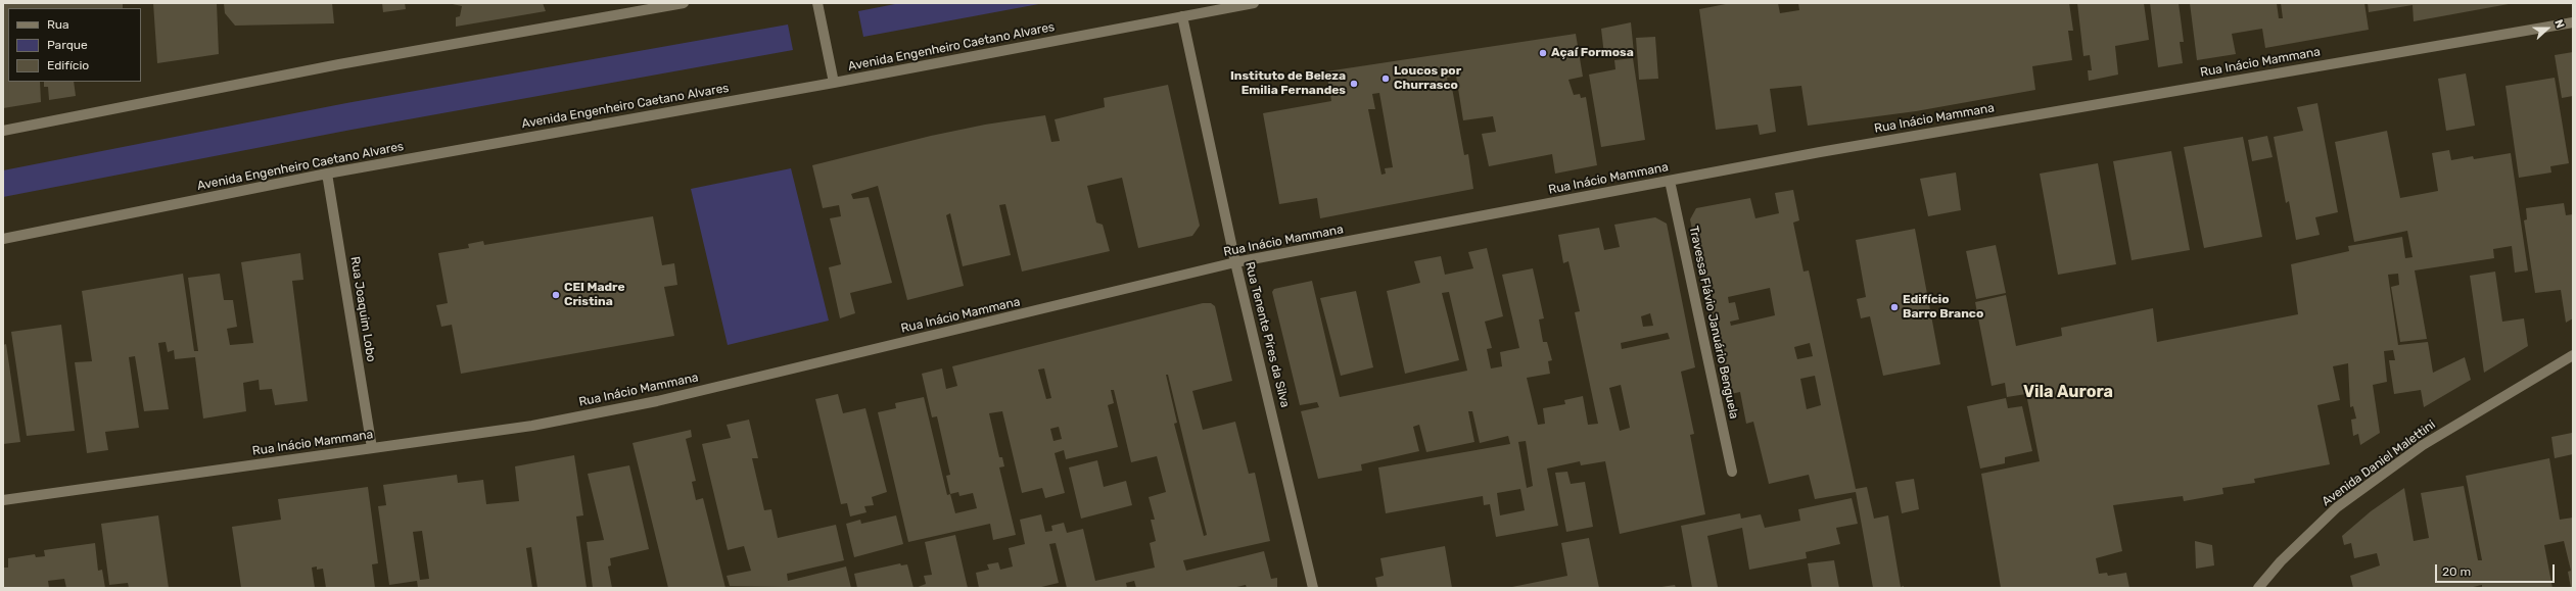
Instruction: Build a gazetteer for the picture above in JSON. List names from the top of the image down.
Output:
{
  "streets": {
    "street": [
      "Avenida Engenheiro Caetano Alvares",
      "Rua Inácio Mammana",
      "Rua Joaquim Lobo",
      "Travessa Flávio Januário Benguela",
      "Rua Tenente Píres da Silva",
      "Avenida Daniel Malettini"
    ]
  },
  "crossings": [
    ["Avenida Engenheiro Caetano Alvares", "Rua Joaquim Lobo"],
    ["Avenida Engenheiro Caetano Alvares", "Rua Tenente Píres da Silva"],
    ["Rua Inácio Mammana", "Rua Joaquim Lobo"],
    ["Rua Inácio Mammana", "Travessa Flávio Januário Benguela"],
    ["Rua Inácio Mammana", "Rua Tenente Píres da Silva"]
  ],
  "districts": ["Vila Aurora"],
  "places": [
    "Açaí Formosa",
    "Loucos por Churrasco",
    "Instituto de Beleza Emilia Fernandes",
    "CEI Madre Cristina",
    "Edifício Barro Branco"
  ],
  "legend": ["Rua", "Parque", "Edifício"],
  "scale_bar": "20 m",
  "north": "right"
}
